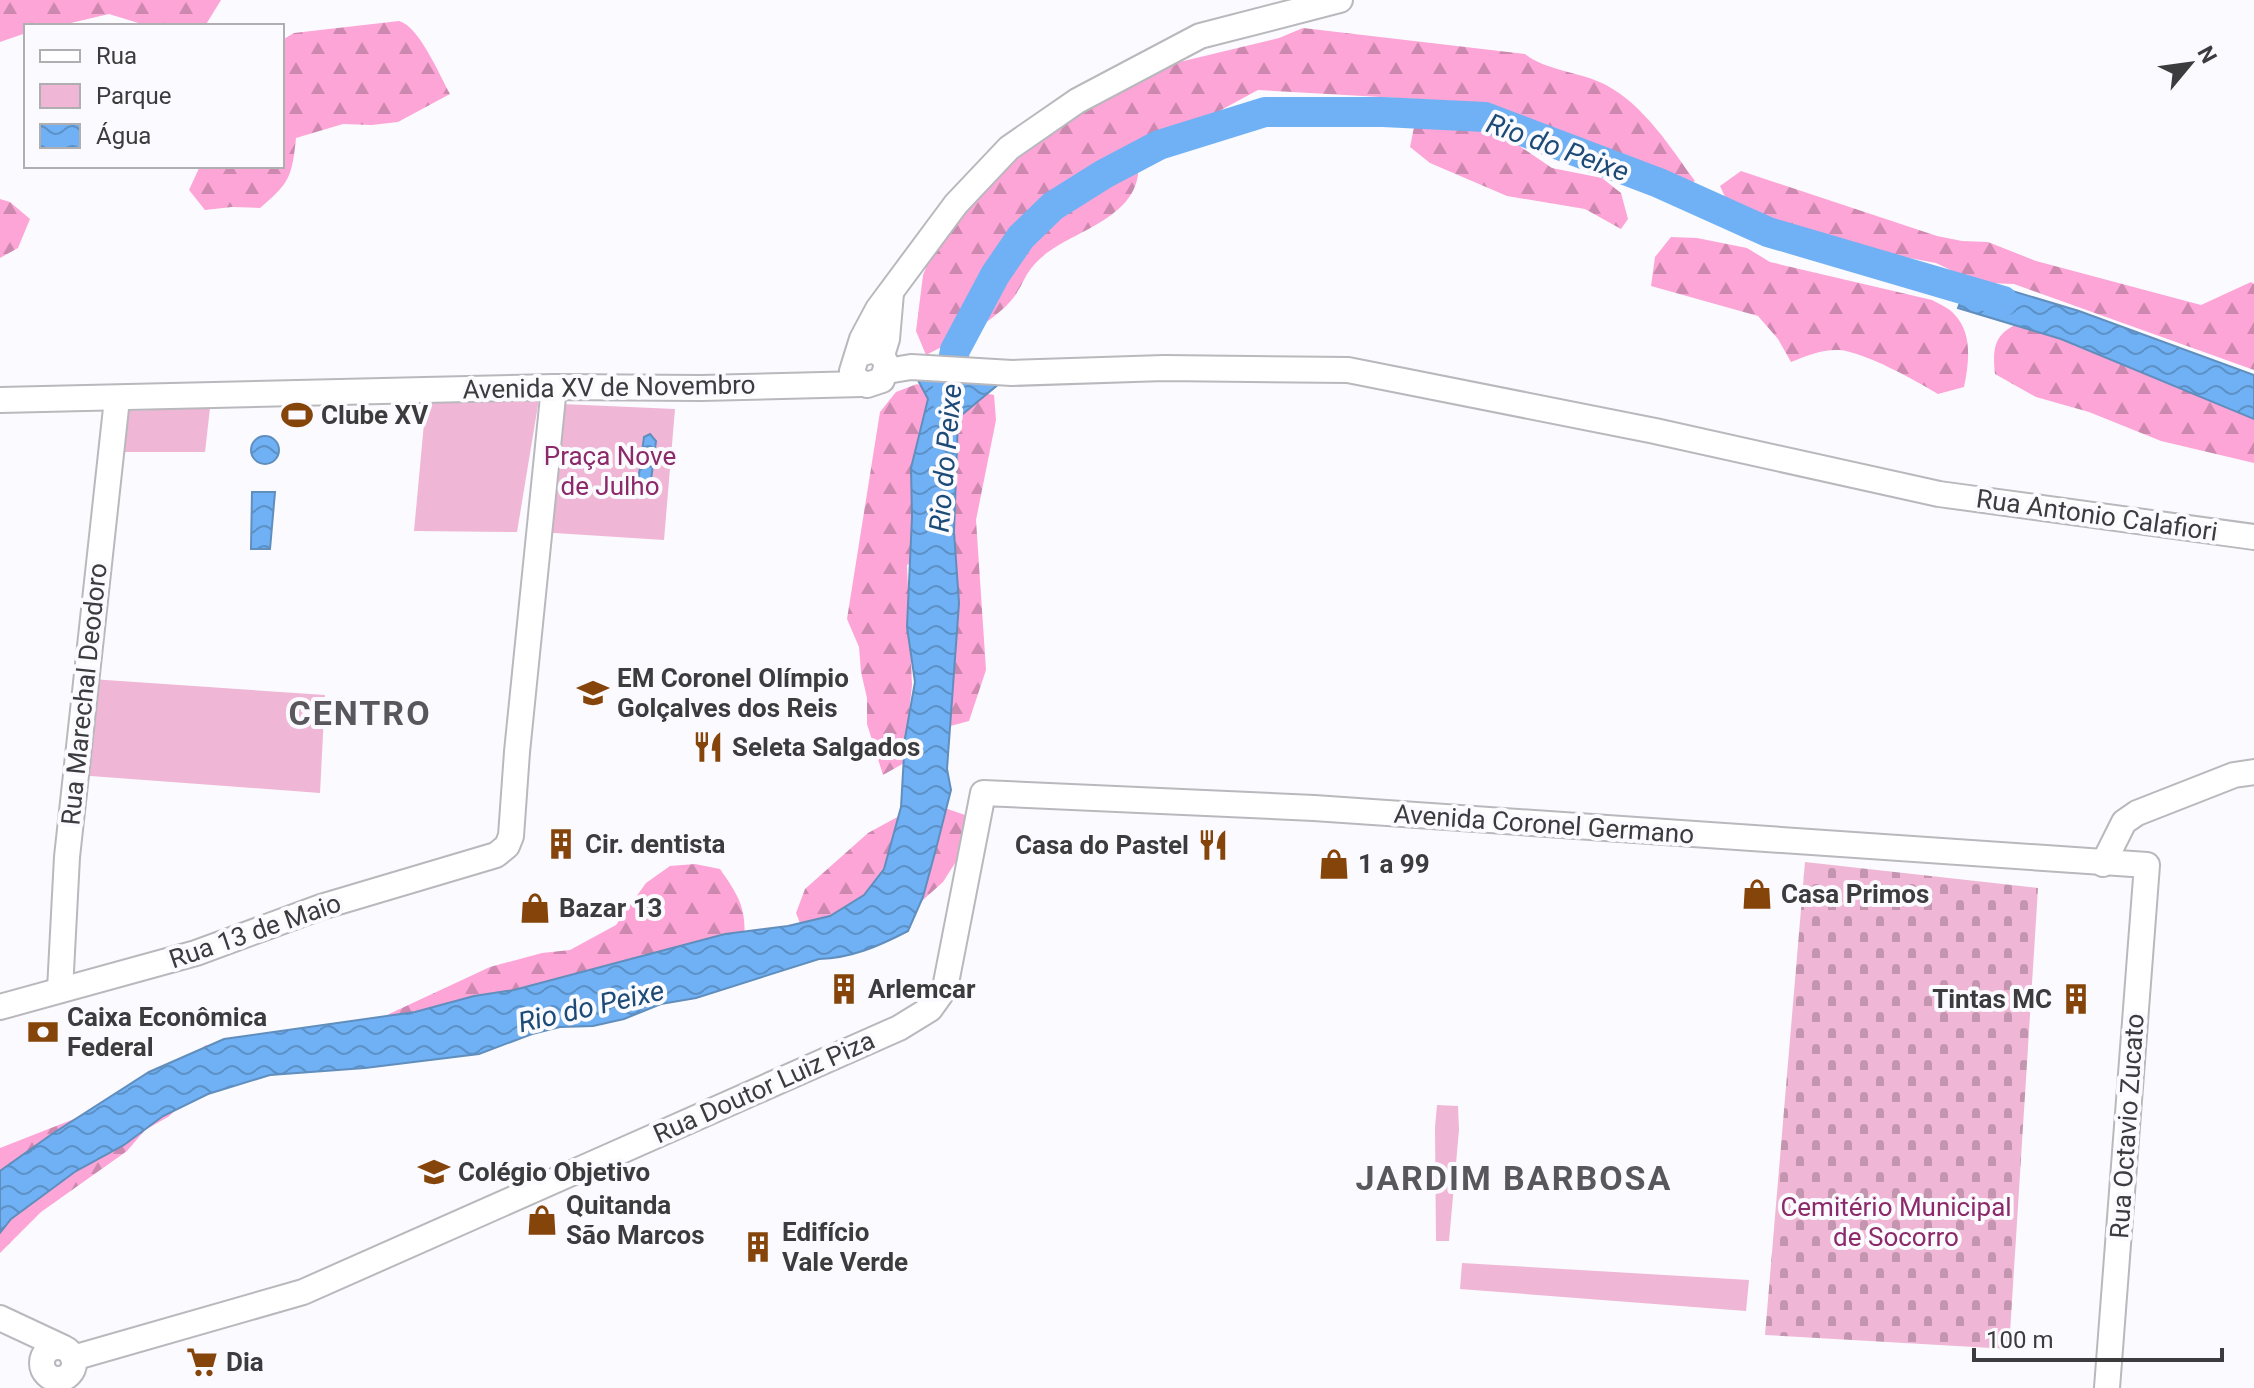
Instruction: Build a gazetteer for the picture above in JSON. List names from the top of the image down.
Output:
{
  "streets": {
    "street": [
      "Avenida XV de Novembro",
      "Rua Antonio Calafiori",
      "Rua Marechal Deodoro",
      "Avenida Coronel Germano",
      "Rua 13 de Maio",
      "Rua Doutor Luiz Piza",
      "Rua Octavio Zucato"
    ]
  },
  "crossings": [
    ["Avenida XV de Novembro", "Rua Antonio Calafiori"],
    ["Avenida XV de Novembro", "Rua Marechal Deodoro"],
    ["Avenida XV de Novembro", "Rua 13 de Maio"],
    ["Rua Marechal Deodoro", "Rua 13 de Maio"],
    ["Avenida Coronel Germano", "Rua Doutor Luiz Piza"],
    ["Avenida Coronel Germano", "Rua Octavio Zucato"]
  ],
  "districts": ["CENTRO", "JARDIM BARBOSA"],
  "water": ["Rio do Peixe"],
  "parks": ["Praça Nove de Julho", "Cemitério Municipal de Socorro"],
  "places": {
    "sports": ["Clube XV"],
    "school or university": ["EM Coronel Olímpio Golçalves dos Reis", "Colégio Objetivo"],
    "restaurant": ["Seleta Salgados", "Casa do Pastel"],
    "building": [
      "Cir. dentista",
      "Arlemcar",
      "Tintas MC",
      "Edifício Vale Verde"
    ],
    "shop": [
      "1 a 99",
      "Casa Primos",
      "Bazar 13",
      "Quitanda São Marcos"
    ],
    "bank": ["Caixa Econômica Federal"],
    "supermarket": ["Dia"]
  },
  "legend": ["Rua", "Parque", "Água"],
  "scale_bar": "100 m",
  "north": "top right"
}
